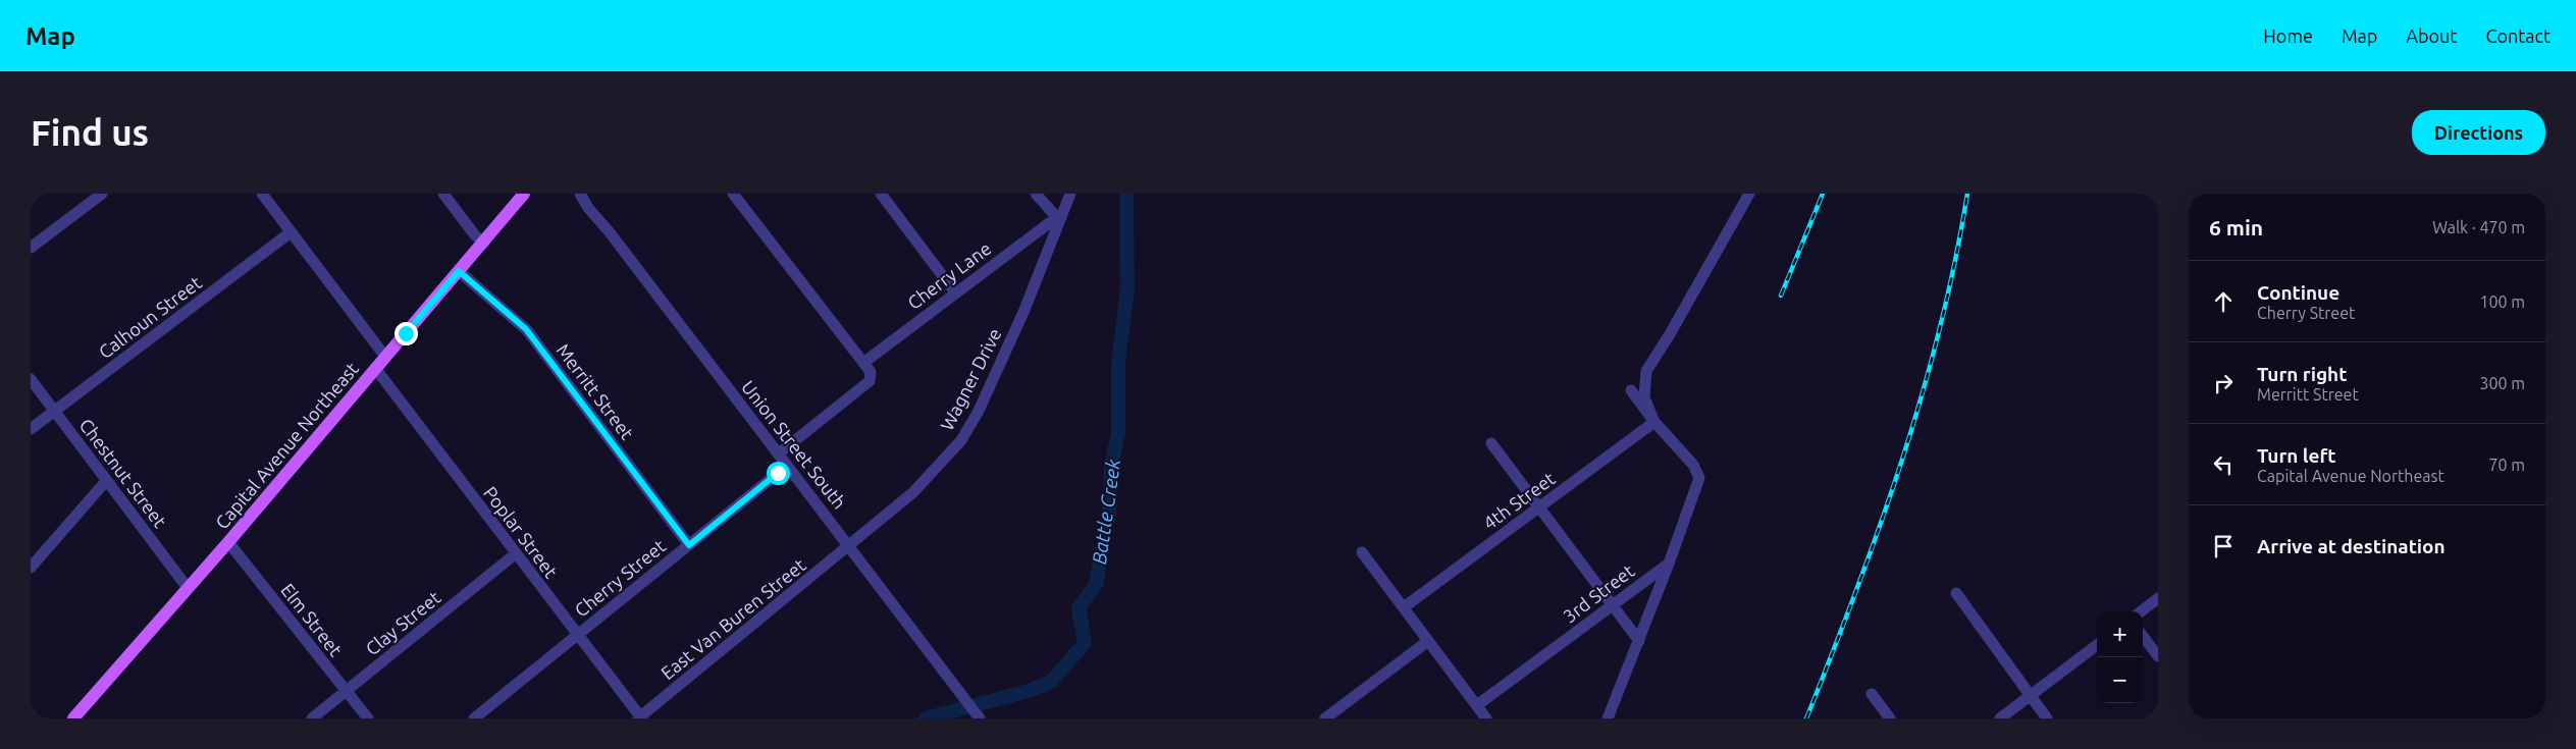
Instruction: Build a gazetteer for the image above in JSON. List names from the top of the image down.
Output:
{
  "streets": {
    "main road": ["Capital Avenue Northeast"],
    "street": [
      "Cherry Lane",
      "Calhoun Street",
      "Wagner Drive",
      "Merritt Street",
      "Union Street South",
      "Chestnut Street",
      "4th Street",
      "Poplar Street",
      "Cherry Street",
      "3rd Street",
      "East Van Buren Street",
      "Elm Street",
      "Clay Street"
    ]
  },
  "crossings": [
    ["Cherry Lane", "Wagner Drive"],
    ["Calhoun Street", "Chestnut Street"],
    ["Wagner Drive", "Union Street South"],
    ["Wagner Drive", "East Van Buren Street"],
    ["Merritt Street", "Capital Avenue Northeast"],
    ["Merritt Street", "Cherry Street"],
    ["Union Street South", "Cherry Street"],
    ["Union Street South", "East Van Buren Street"],
    ["Capital Avenue Northeast", "Chestnut Street"],
    ["Capital Avenue Northeast", "Poplar Street"],
    ["Capital Avenue Northeast", "Elm Street"],
    ["Poplar Street", "Cherry Street"],
    ["Poplar Street", "East Van Buren Street"],
    ["Poplar Street", "Clay Street"],
    ["Elm Street", "Clay Street"]
  ],
  "water": ["Battle Creek"],
  "page": {
    "header": "Map",
    "nav": [
      "Home",
      "Map",
      "About",
      "Contact"
    ],
    "buttons": "Directions",
    "title": "Find us",
    "heading": ["6 min", "Walk · 470 m"],
    "list": [
      ["Continue", "Cherry Street", "100 m"],
      ["Turn right", "Merritt Street", "300 m"],
      ["Turn left", "Capital Avenue Northeast", "70 m"],
      "Arrive at destination"
    ],
    "map_buttons": ["+", "−"]
  }
}
